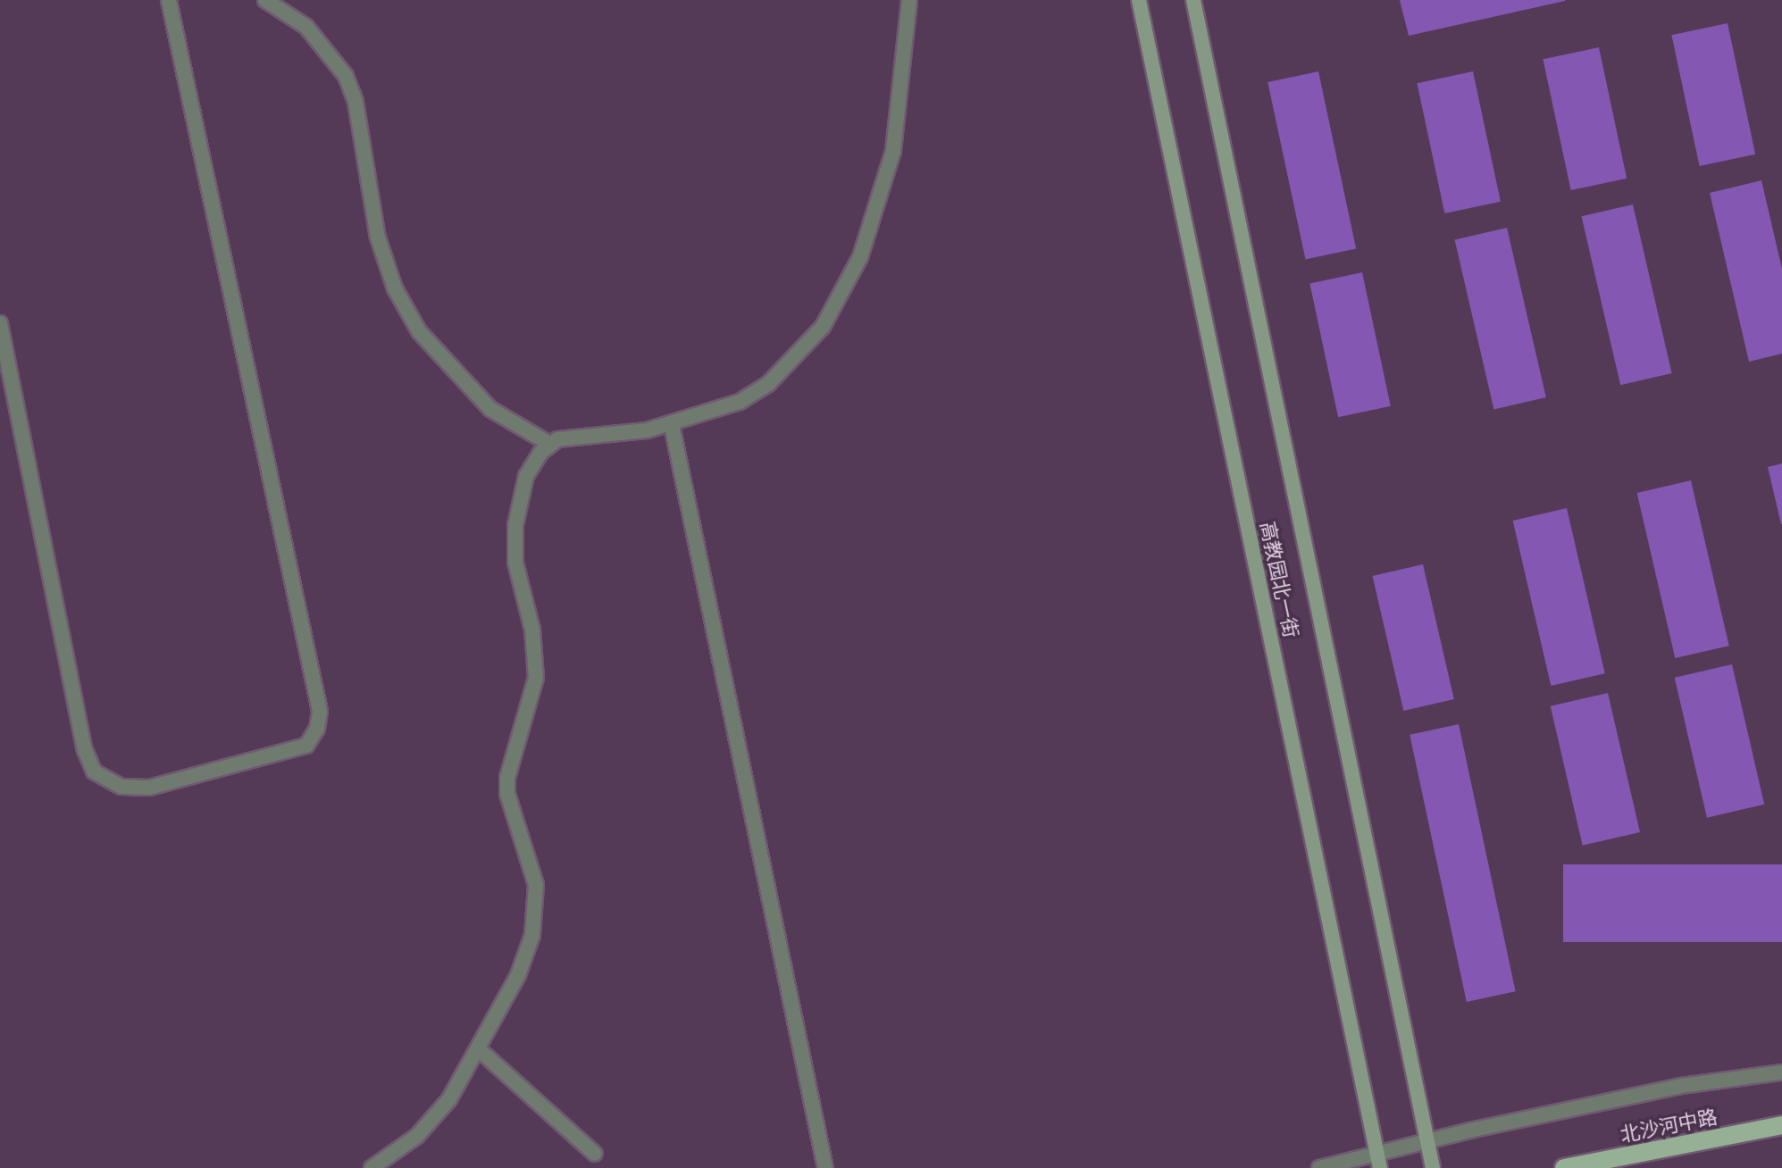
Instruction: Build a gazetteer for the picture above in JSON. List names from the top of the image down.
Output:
{
  "streets": {
    "main road": ["北沙河中路"],
    "street": ["高教园北一街"]
  }
}
